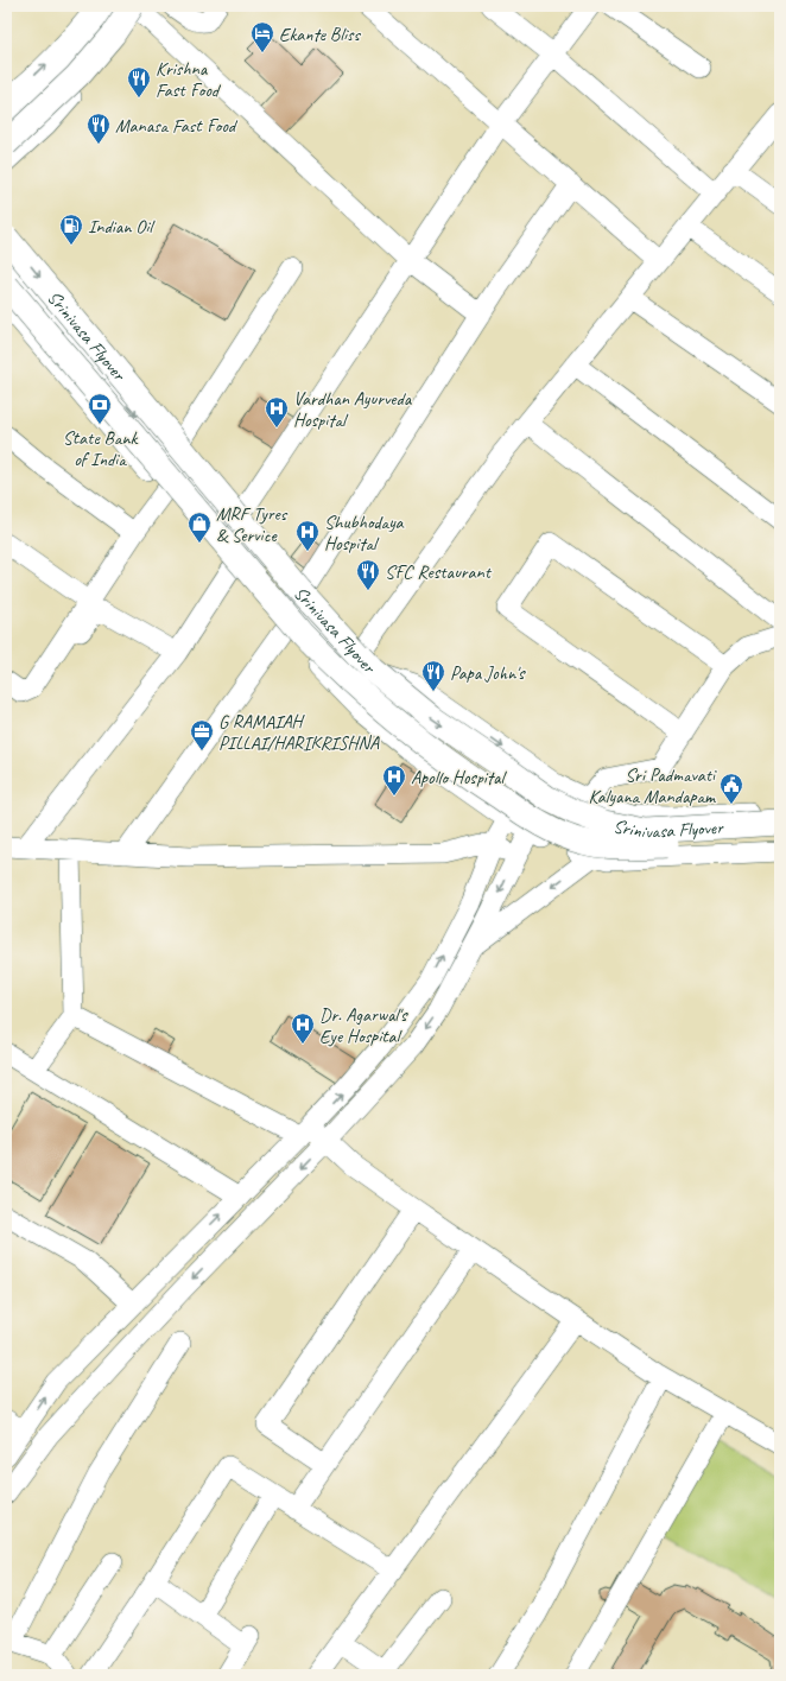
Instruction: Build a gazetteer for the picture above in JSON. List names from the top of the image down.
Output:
{
  "streets": {
    "main road": ["Srinivasa Flyover"]
  },
  "places": {
    "hotel": ["Ekante Bliss"],
    "restaurant": [
      "Krishna Fast Food",
      "Manasa Fast Food",
      "SFC Restaurant",
      "Papa John's"
    ],
    "fuel station": ["Indian Oil"],
    "bank": ["State Bank of India"],
    "hospital": [
      "Vardhan Ayurveda Hospital",
      "Shubhodaya Hospital",
      "Apollo Hospital",
      "Dr. Agarwal's Eye Hospital"
    ],
    "shop": ["MRF Tyres & Service"],
    "office": ["G RAMAIAH PILLAI/HARIKRISHNA"],
    "public building": ["Sri Padmavati Kalyana Mandapam"]
  }
}
